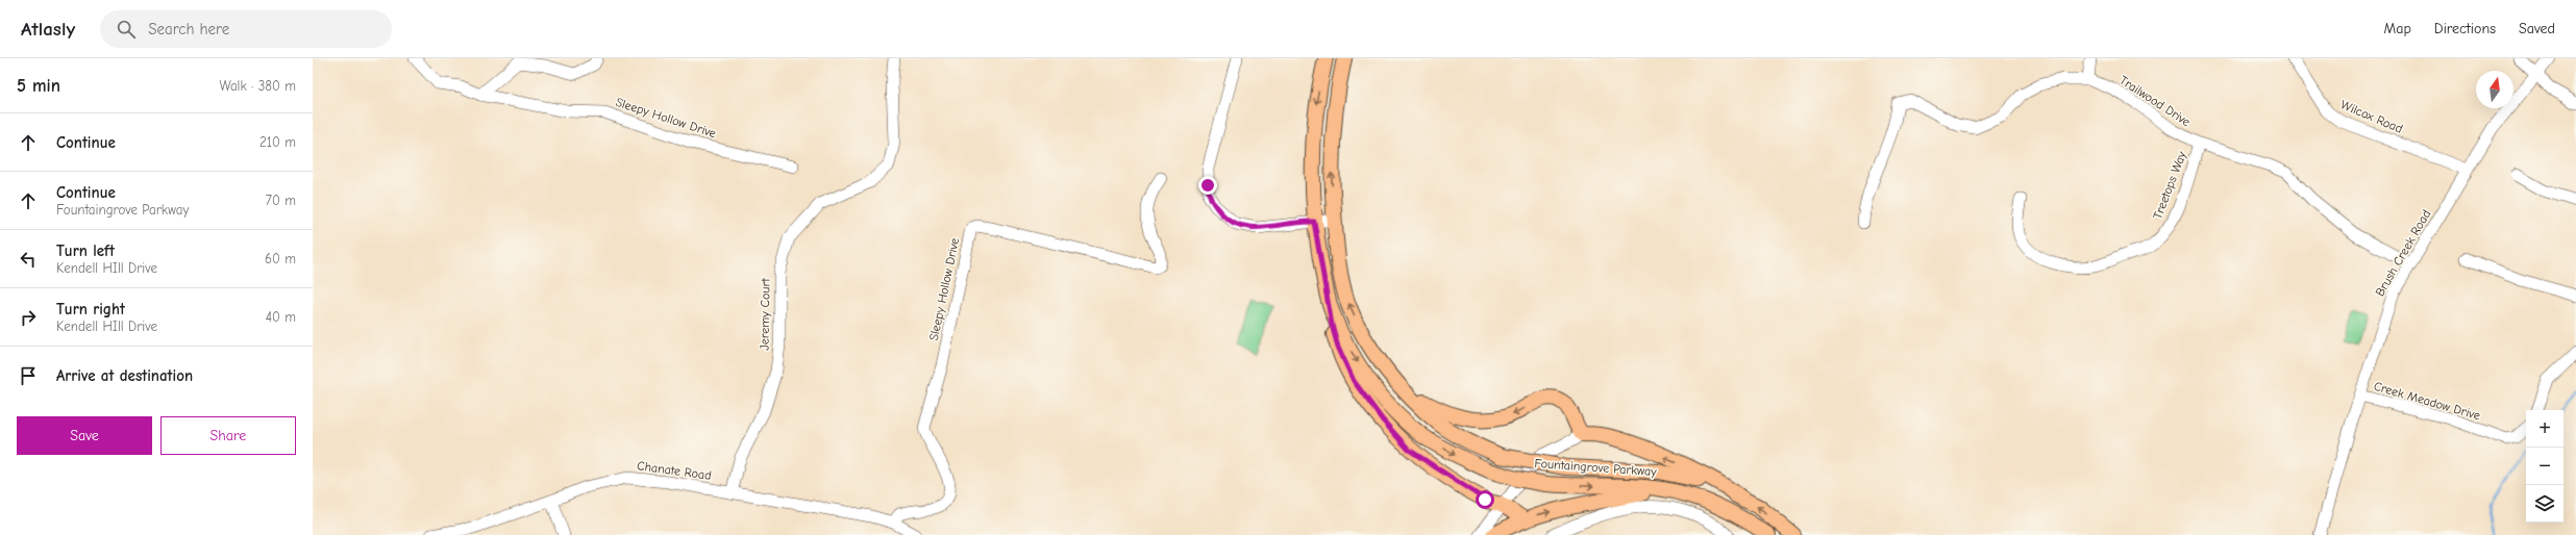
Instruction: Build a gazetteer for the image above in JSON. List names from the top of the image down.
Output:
{
  "streets": {
    "main road": ["Fountaingrove Parkway"],
    "street": [
      "Trailwood Drive",
      "Wilcox Road",
      "Sleepy Hollow Drive",
      "Treetops Way",
      "Brush Creek Road",
      "Jeremy Court",
      "Creek Meadow Drive",
      "Chanate Road"
    ]
  },
  "crossings": [
    ["Trailwood Drive", "Treetops Way"],
    ["Trailwood Drive", "Brush Creek Road"],
    ["Wilcox Road", "Brush Creek Road"],
    ["Sleepy Hollow Drive", "Chanate Road"],
    ["Brush Creek Road", "Creek Meadow Drive"],
    ["Jeremy Court", "Chanate Road"]
  ],
  "north": "top",
  "page": {
    "header": "Atlasly",
    "search": "Search here",
    "nav": ["Map", "Directions", "Saved"],
    "heading": ["5 min", "Walk · 380 m"],
    "list": [
      ["Continue", "210 m"],
      ["Continue", "Fountaingrove Parkway", "70 m"],
      ["Turn left", "Kendell HIll Drive", "60 m"],
      ["Turn right", "Kendell HIll Drive", "40 m"],
      "Arrive at destination"
    ],
    "buttons": ["Save", "Share"],
    "map_buttons": ["+", "−"]
  }
}
